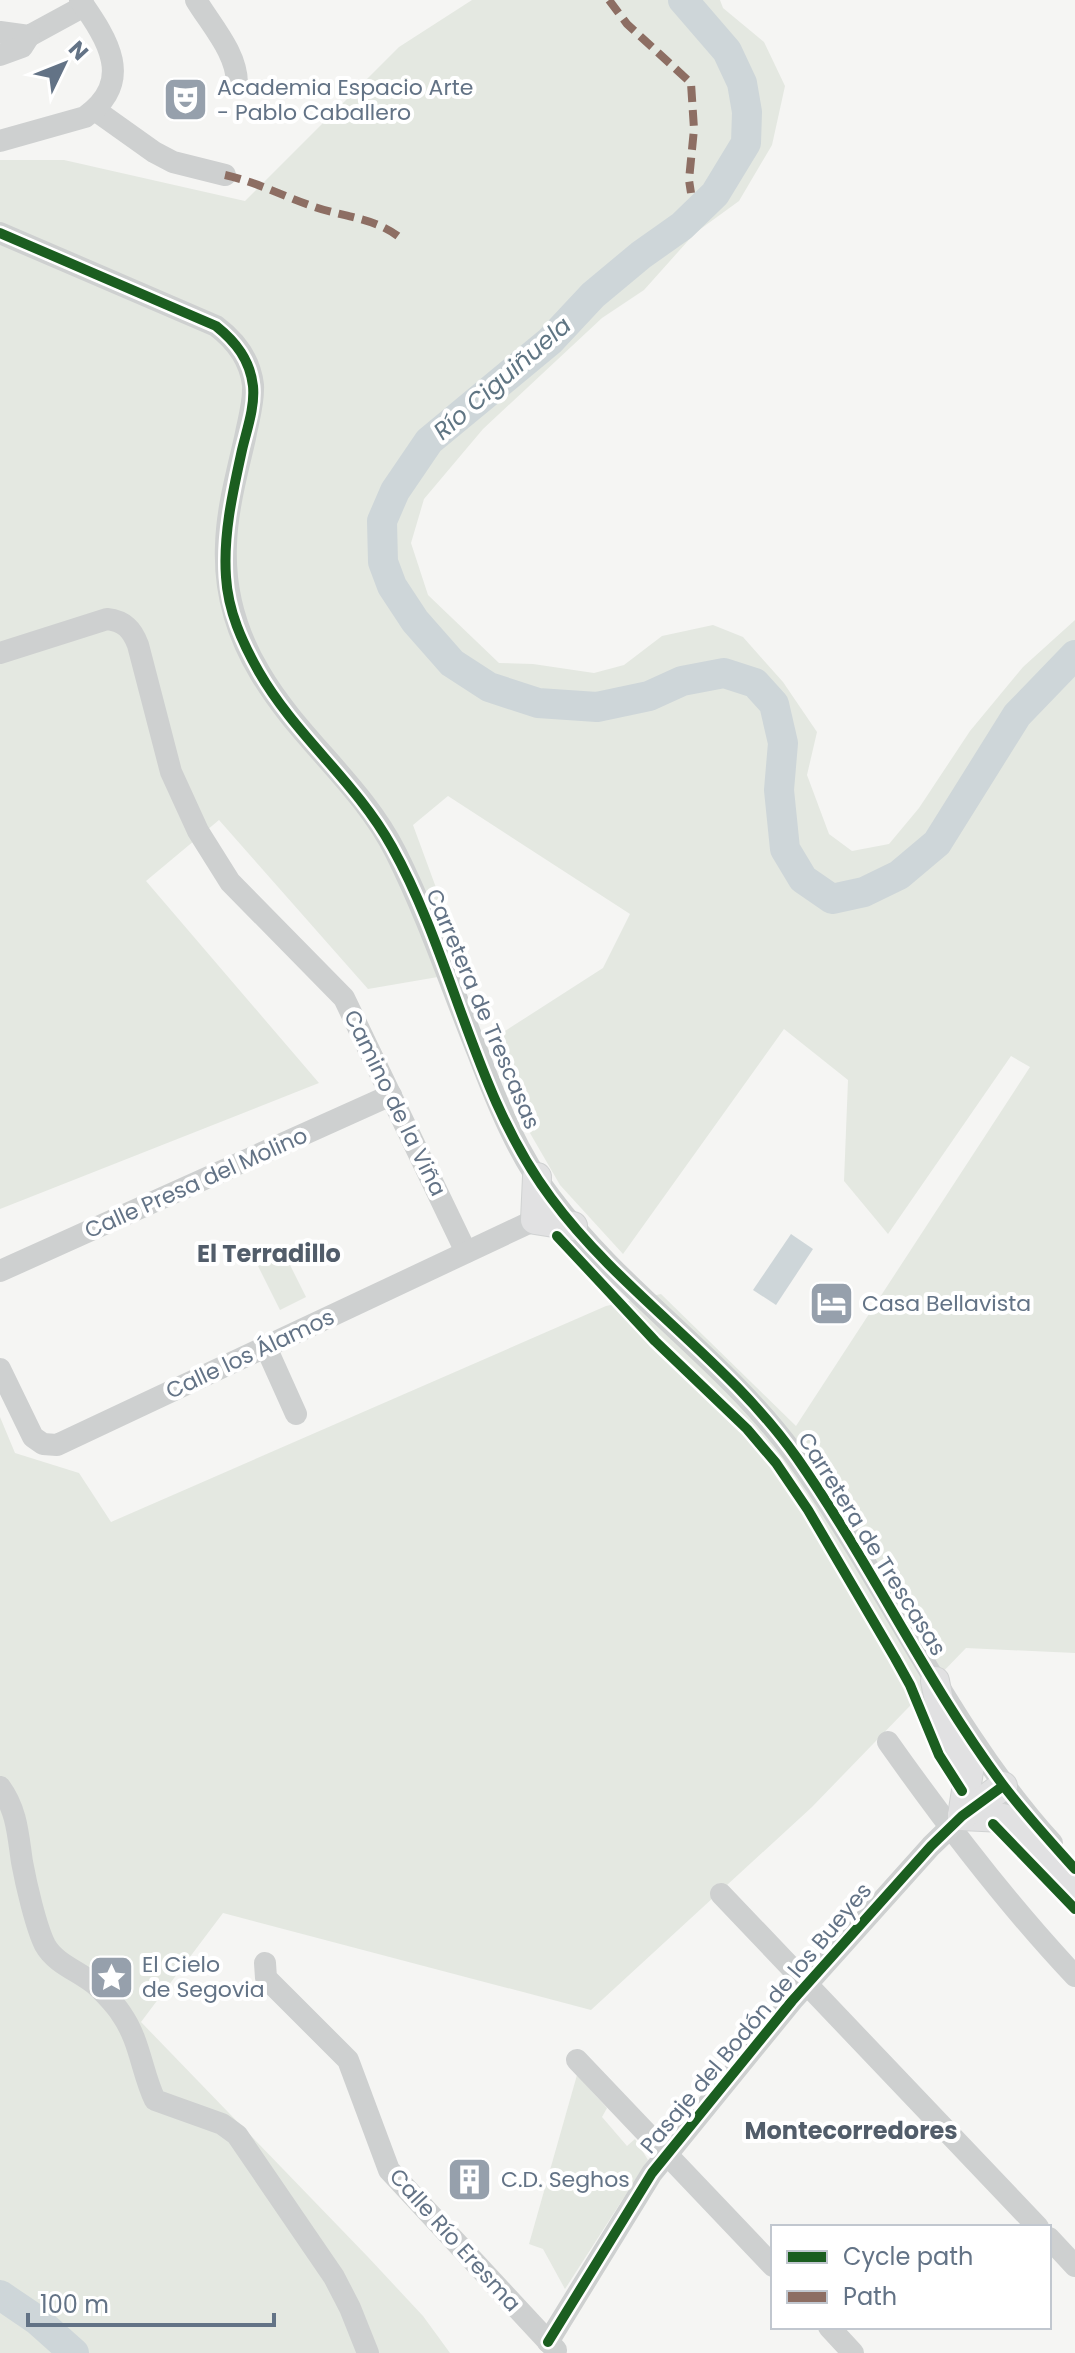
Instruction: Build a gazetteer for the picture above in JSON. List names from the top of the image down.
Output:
{
  "streets": {
    "street": [
      "Carretera de Trescasas",
      "Camino de la Viña",
      "Calle Presa del Molino",
      "Calle los Álamos",
      "Pasaje del Bodón de los Bueyes",
      "Calle Río Eresma"
    ]
  },
  "crossings": [
    ["Camino de la Viña", "Calle Presa del Molino"],
    ["Camino de la Viña", "Calle los Álamos"],
    ["Pasaje del Bodón de los Bueyes", "Calle Río Eresma"]
  ],
  "districts": ["El Terradillo", "Montecorredores"],
  "water": ["Río Ciguiñuela"],
  "places": {
    "theatre": ["Academia Espacio Arte - Pablo Caballero"],
    "hotel": ["Casa Bellavista"],
    "place": ["El Cielo de Segovia"],
    "building": ["C.D. Seghos"]
  },
  "legend": ["Cycle path", "Path"],
  "scale_bar": "100 m",
  "north": "top right"
}
